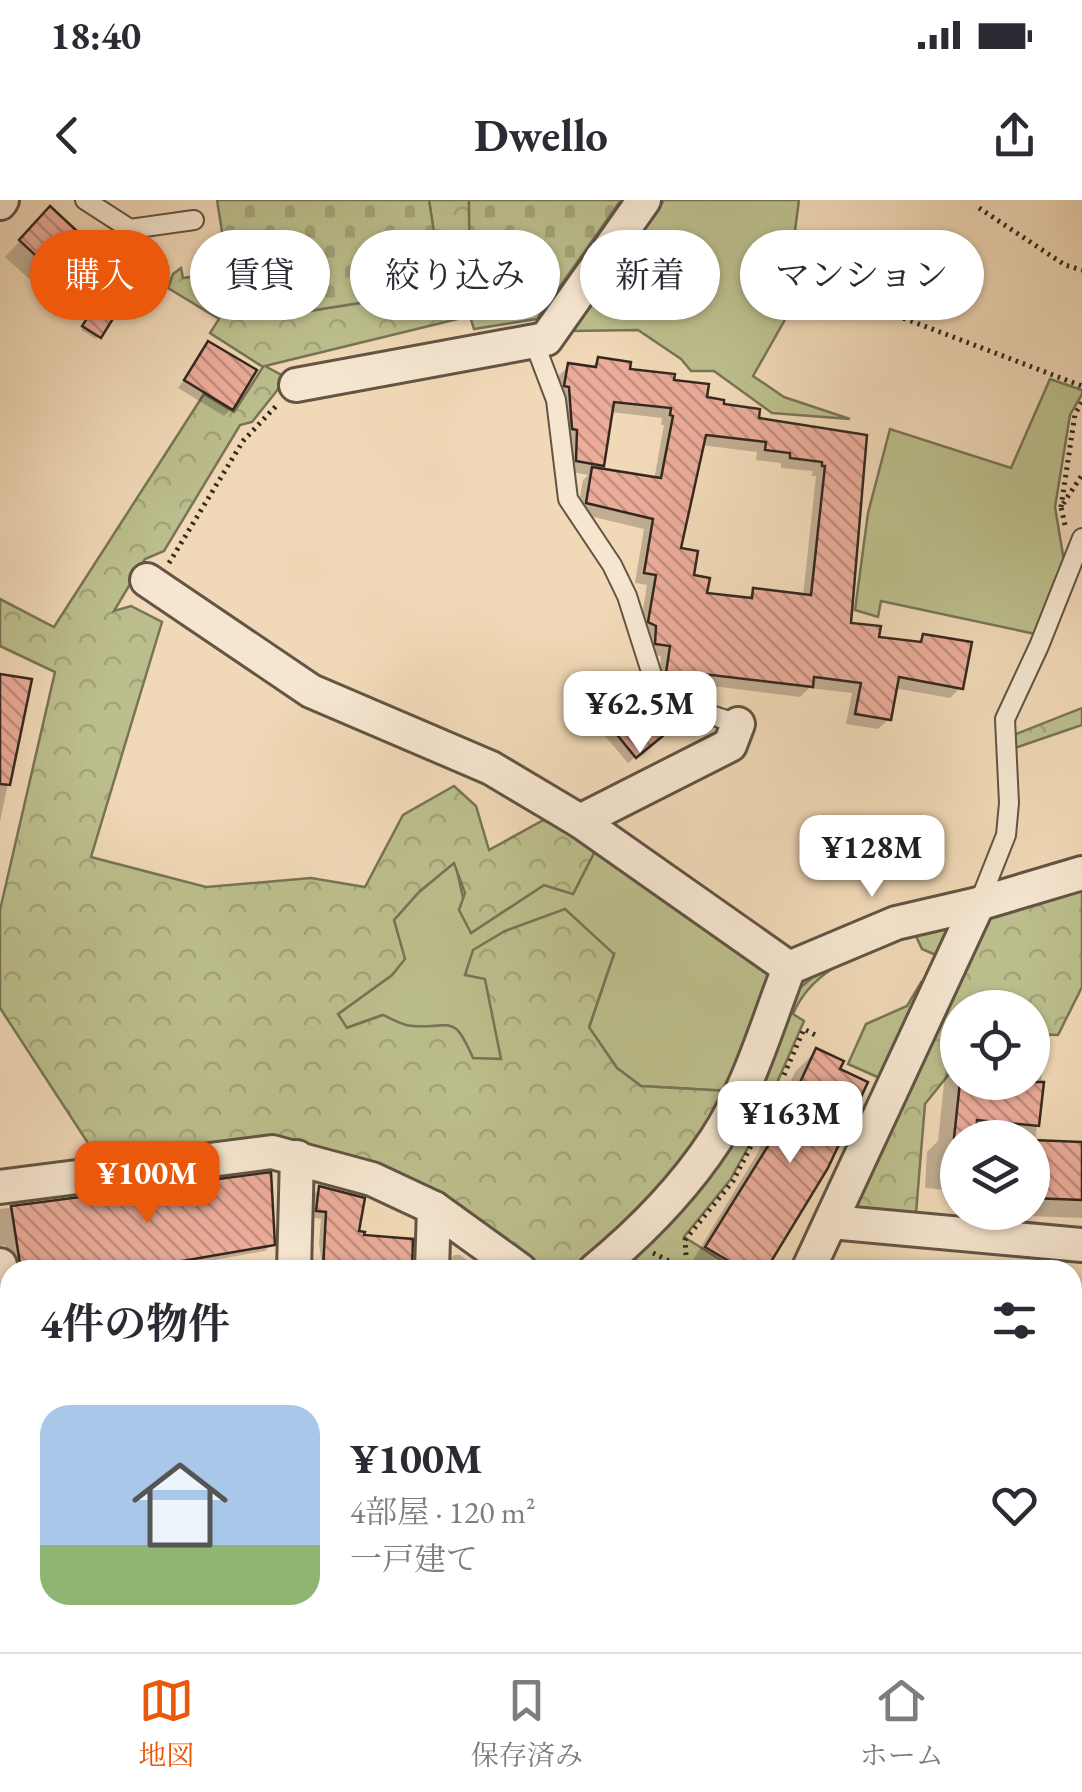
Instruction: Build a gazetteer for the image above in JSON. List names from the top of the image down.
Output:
{
  "page": {
    "status": "18:40",
    "header": "Dwello",
    "chip": [
      "購入",
      "賃貸",
      "絞り込み",
      "新着",
      "マンション"
    ],
    "price": [
      "¥62.5M",
      "¥128M",
      "¥163M",
      "¥100M"
    ],
    "heading": "4件の物件",
    "list": [
      {
        "name": "¥100M",
        "note": "4部屋 · 120 m² · 一戸建て"
      }
    ],
    "tabs": ["地図", "保存済み", "ホーム"]
  }
}
